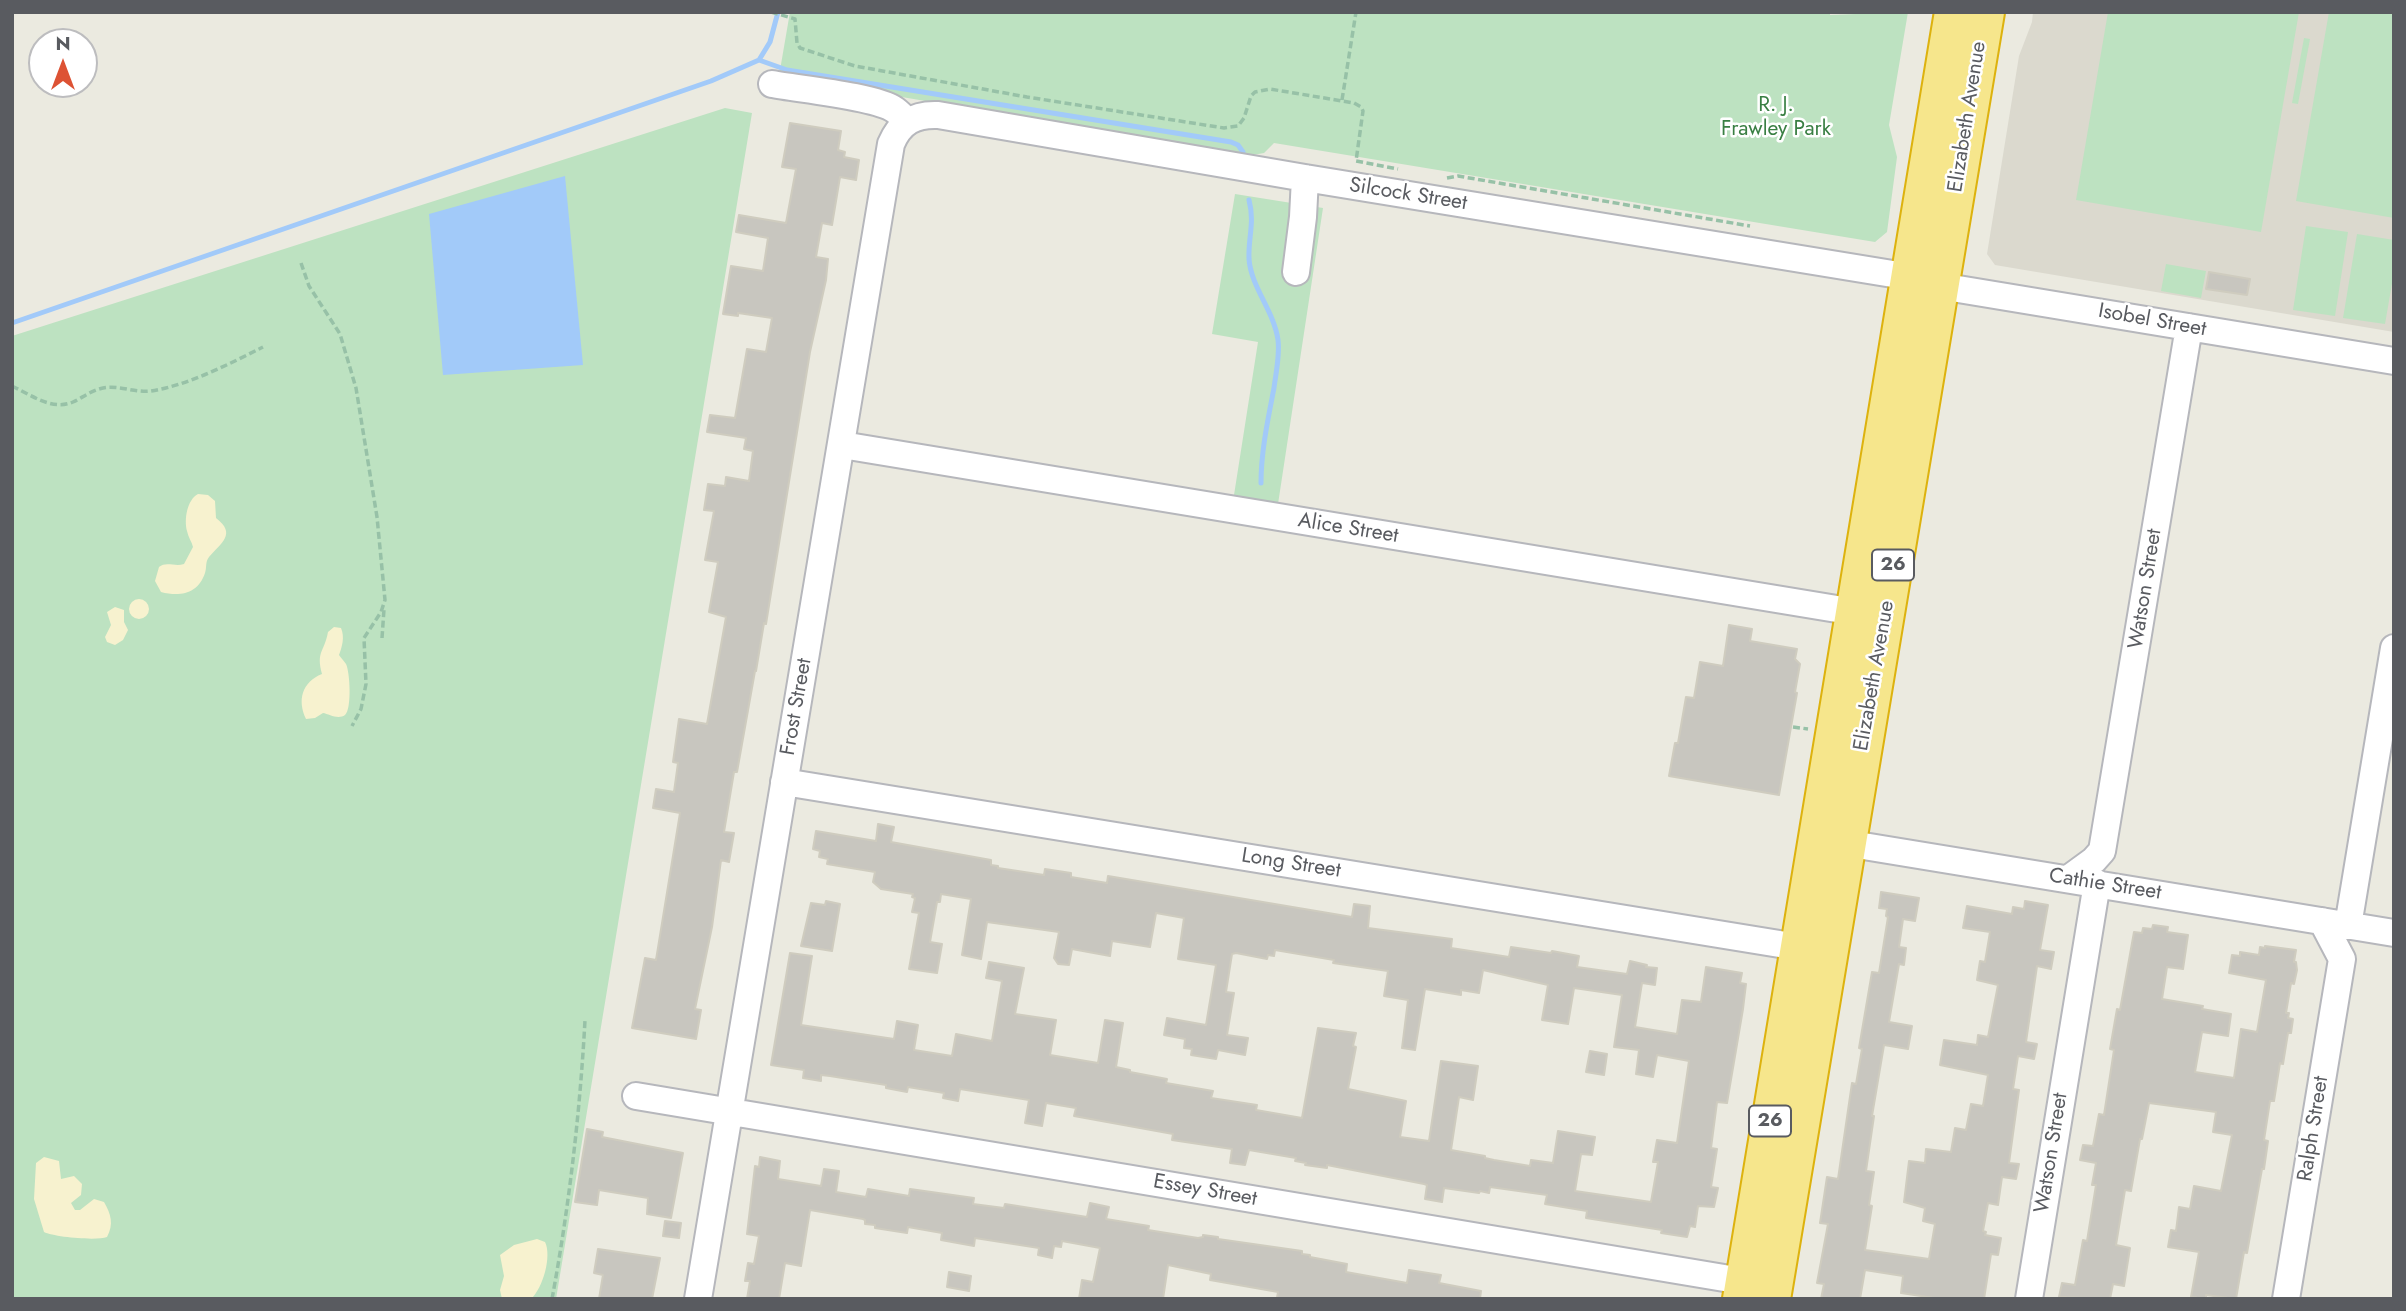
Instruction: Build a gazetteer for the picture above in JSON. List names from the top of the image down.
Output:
{
  "streets": {
    "highway": ["Elizabeth Avenue", "26"],
    "street": [
      "Silcock Street",
      "Isobel Street",
      "Alice Street",
      "Watson Street",
      "Frost Street",
      "Long Street",
      "Cathie Street",
      "Ralph Street",
      "Essey Street"
    ]
  },
  "crossings": [
    ["Elizabeth Avenue", "Silcock Street"],
    ["Elizabeth Avenue", "Isobel Street"],
    ["Elizabeth Avenue", "Alice Street"],
    ["Elizabeth Avenue", "Long Street"],
    ["Elizabeth Avenue", "Cathie Street"],
    ["Elizabeth Avenue", "Essey Street"],
    ["Silcock Street", "Isobel Street"],
    ["Silcock Street", "Frost Street"],
    ["Isobel Street", "Watson Street"],
    ["Alice Street", "Frost Street"],
    ["Watson Street", "Cathie Street"],
    ["Frost Street", "Long Street"],
    ["Frost Street", "Essey Street"]
  ],
  "parks": ["R. J. Frawley Park"],
  "north": "top"
}
